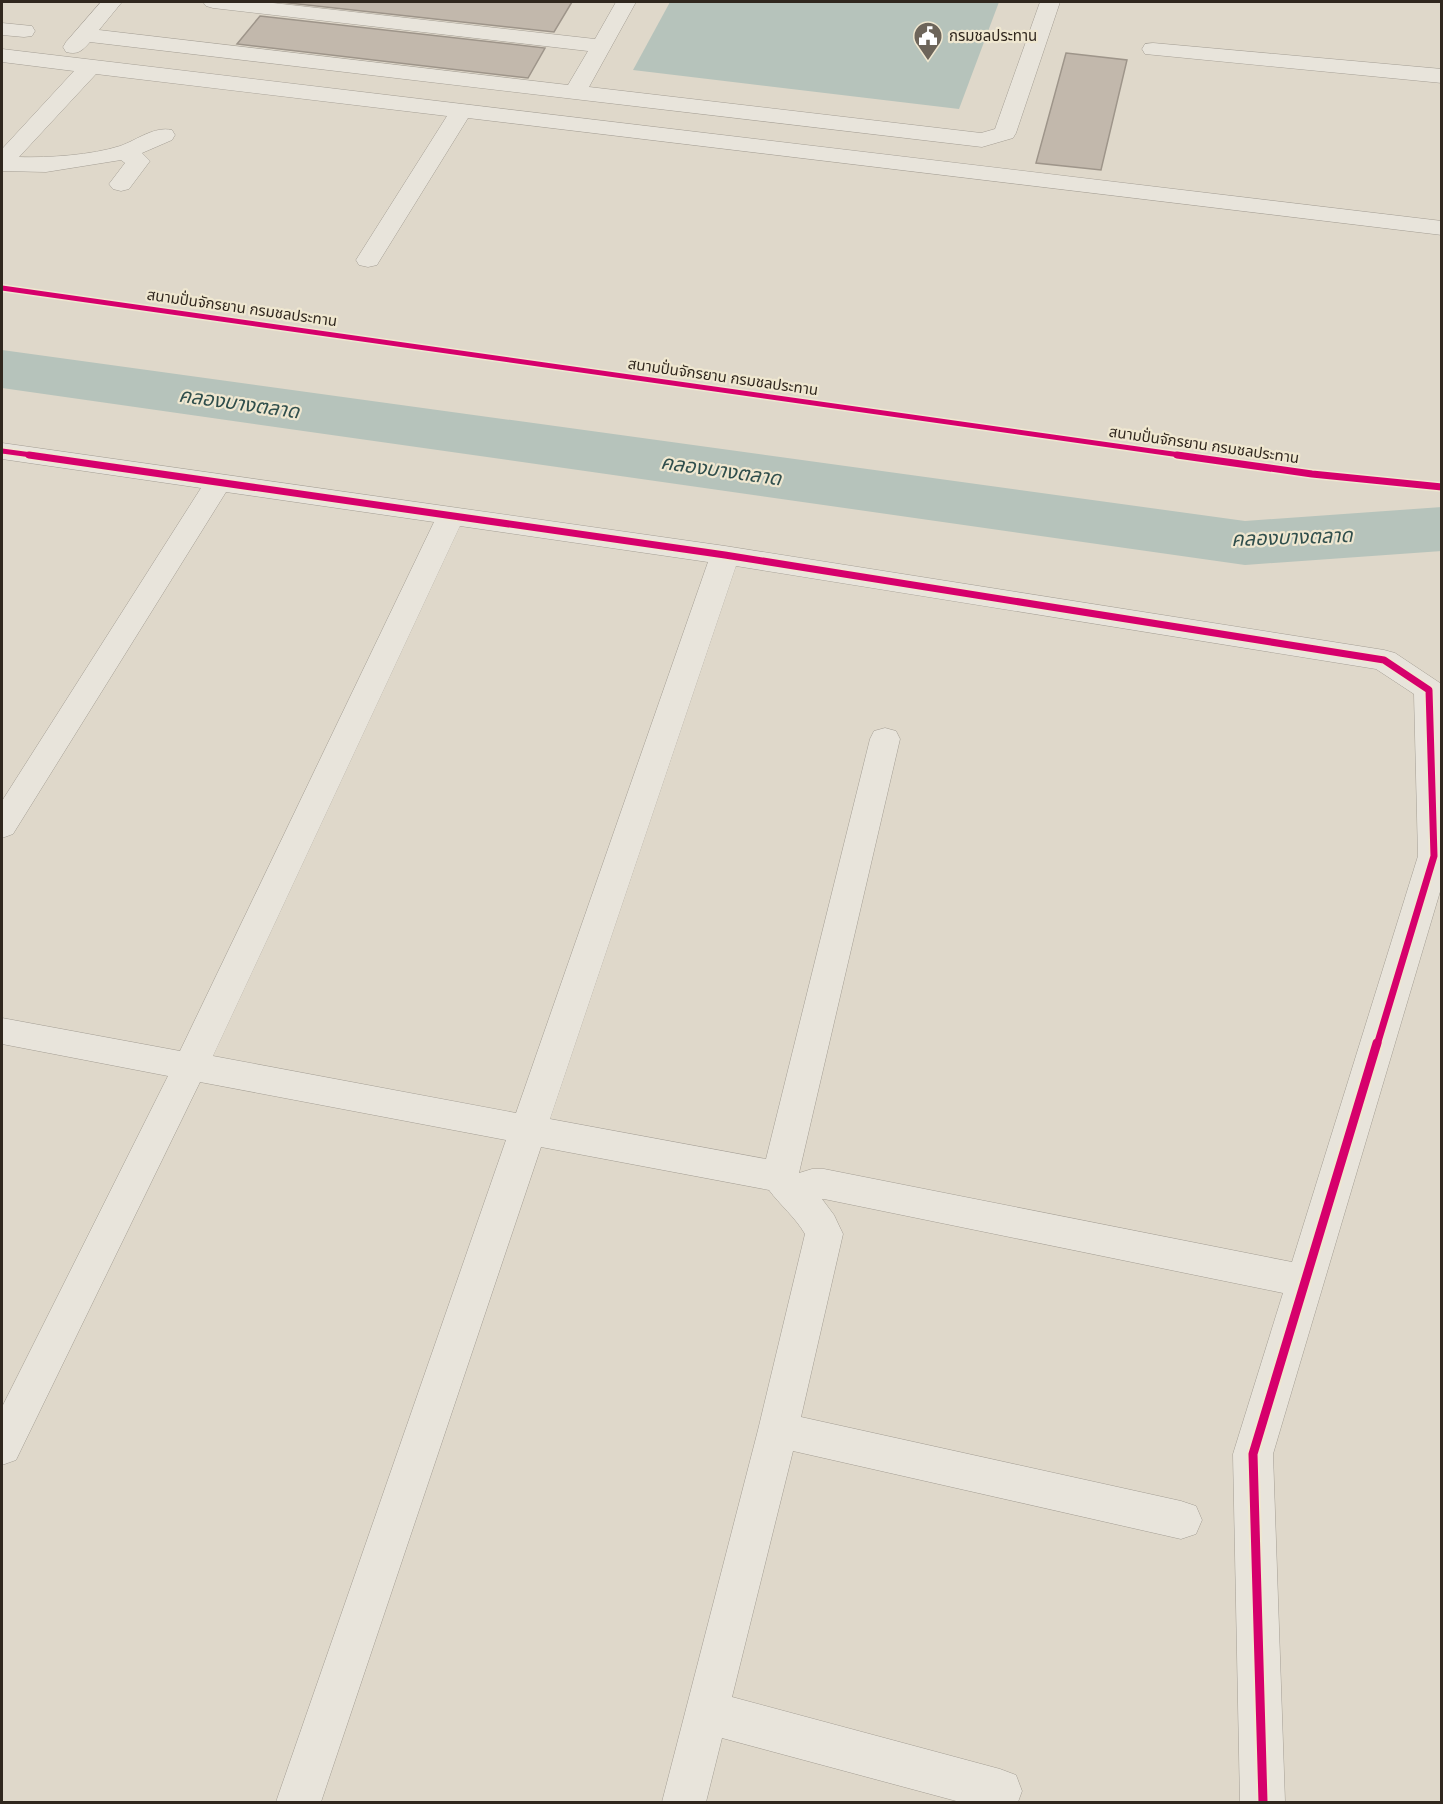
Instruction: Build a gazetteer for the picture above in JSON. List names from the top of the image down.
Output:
{
  "streets": {
    "cycle path": ["สนามปั่นจักรยาน กรมชลประทาน"]
  },
  "water": ["คลองบางตลาด"],
  "places": {
    "public building": ["กรมชลประทาน"]
  }
}
